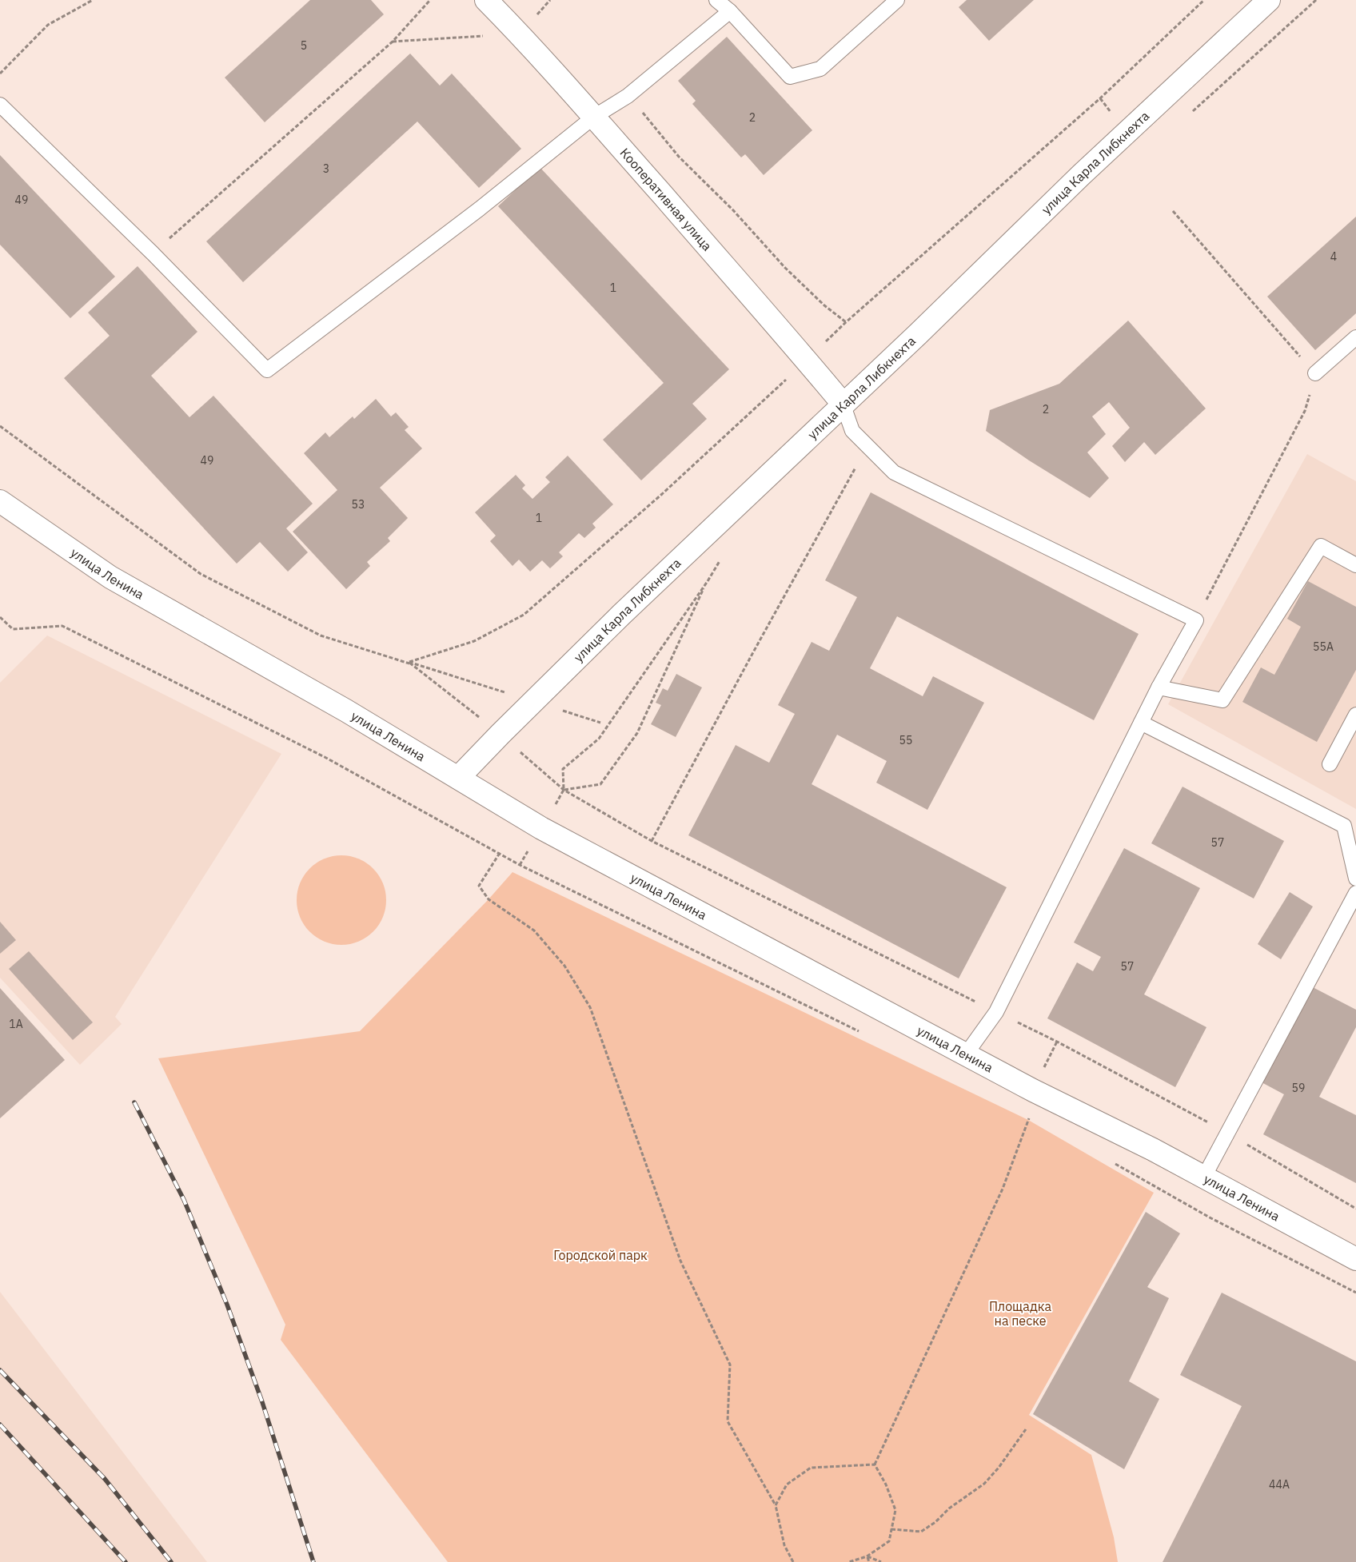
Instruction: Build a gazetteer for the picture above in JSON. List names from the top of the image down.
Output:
{
  "streets": {
    "main road": ["улица Карла Либкнехта", "Кооперативная улица", "улица Ленина"]
  },
  "crossings": [
    ["улица Карла Либкнехта", "Кооперативная улица"],
    ["улица Карла Либкнехта", "улица Ленина"]
  ],
  "parks": ["Городской парк", "Площадка на песке"],
  "house_numbers": [
    "5",
    "2",
    "3",
    "49",
    "4",
    "1",
    "2",
    "49",
    "53",
    "1",
    "55А",
    "55",
    "57",
    "57",
    "1А",
    "59",
    "44А"
  ]
}
